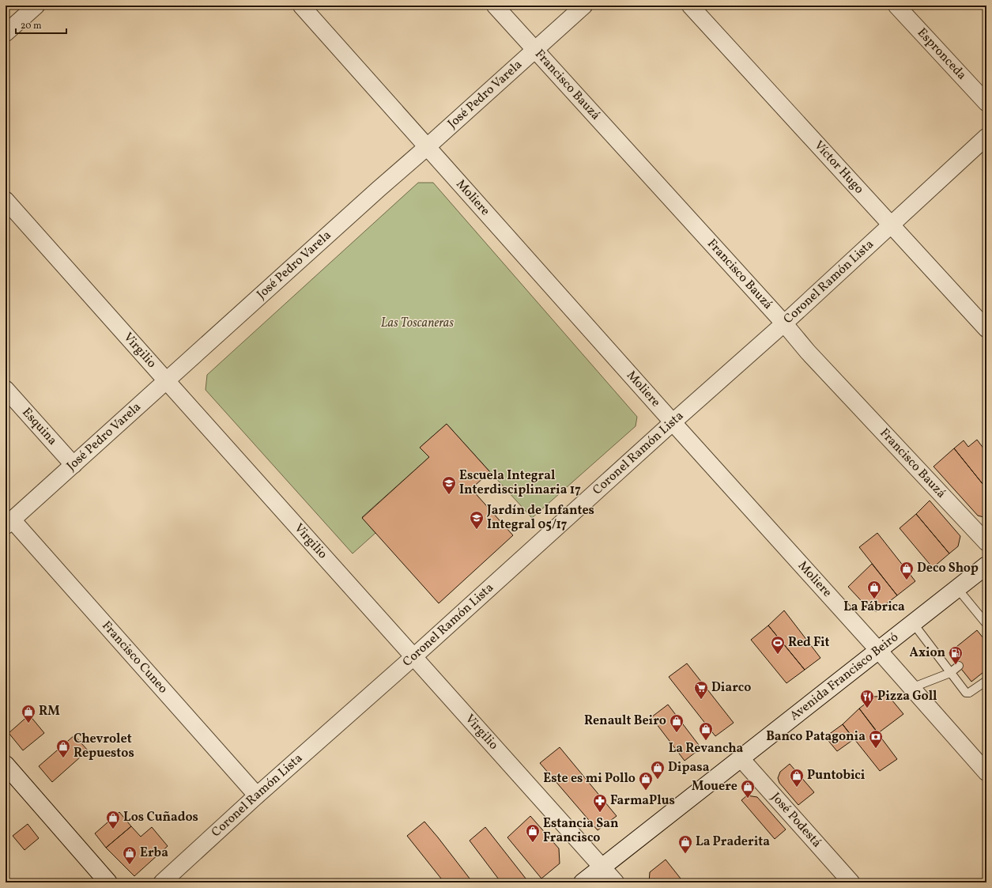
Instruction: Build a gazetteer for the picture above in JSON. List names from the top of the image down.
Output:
{
  "streets": {
    "main road": ["Avenida Francisco Beiró"],
    "street": [
      "Espronceda",
      "Francisco Bauzá",
      "José Pedro Varela",
      "Víctor Hugo",
      "Moliere",
      "Coronel Ramón Lista",
      "Virgilio",
      "Esquina",
      "Francisco Cuneo",
      "José Podestá"
    ]
  },
  "crossings": [
    ["Francisco Bauzá", "José Pedro Varela"],
    ["Francisco Bauzá", "Coronel Ramón Lista"],
    ["José Pedro Varela", "Moliere"],
    ["José Pedro Varela", "Virgilio"],
    ["José Pedro Varela", "Esquina"],
    ["José Pedro Varela", "Francisco Cuneo"],
    ["Víctor Hugo", "Coronel Ramón Lista"],
    ["Moliere", "Coronel Ramón Lista"],
    ["Moliere", "Avenida Francisco Beiró"],
    ["Coronel Ramón Lista", "Virgilio"],
    ["Coronel Ramón Lista", "Francisco Cuneo"],
    ["Virgilio", "Avenida Francisco Beiró"],
    ["Avenida Francisco Beiró", "José Podestá"]
  ],
  "parks": ["Las Toscaneras"],
  "places": {
    "school or university": ["Escuela Integral Interdisciplinaria 17", "Jardín de Infantes Integral 05/17"],
    "shop": [
      "Deco Shop",
      "La Fábrica",
      "RM",
      "Renault Beiro",
      "La Revancha",
      "Chevrolet Repuestos",
      "Dipasa",
      "Puntobici",
      "Este es mi Pollo",
      "Mouere",
      "Los Cuñados",
      "Estancia San Francisco",
      "La Praderita",
      "Erba"
    ],
    "sports": ["Red Fit"],
    "fuel station": ["Axion"],
    "supermarket": ["Diarco"],
    "restaurant": ["Pizza Goll"],
    "bank": ["Banco Patagonia"],
    "pharmacy": ["FarmaPlus"]
  },
  "scale_bar": "20 m"
}
